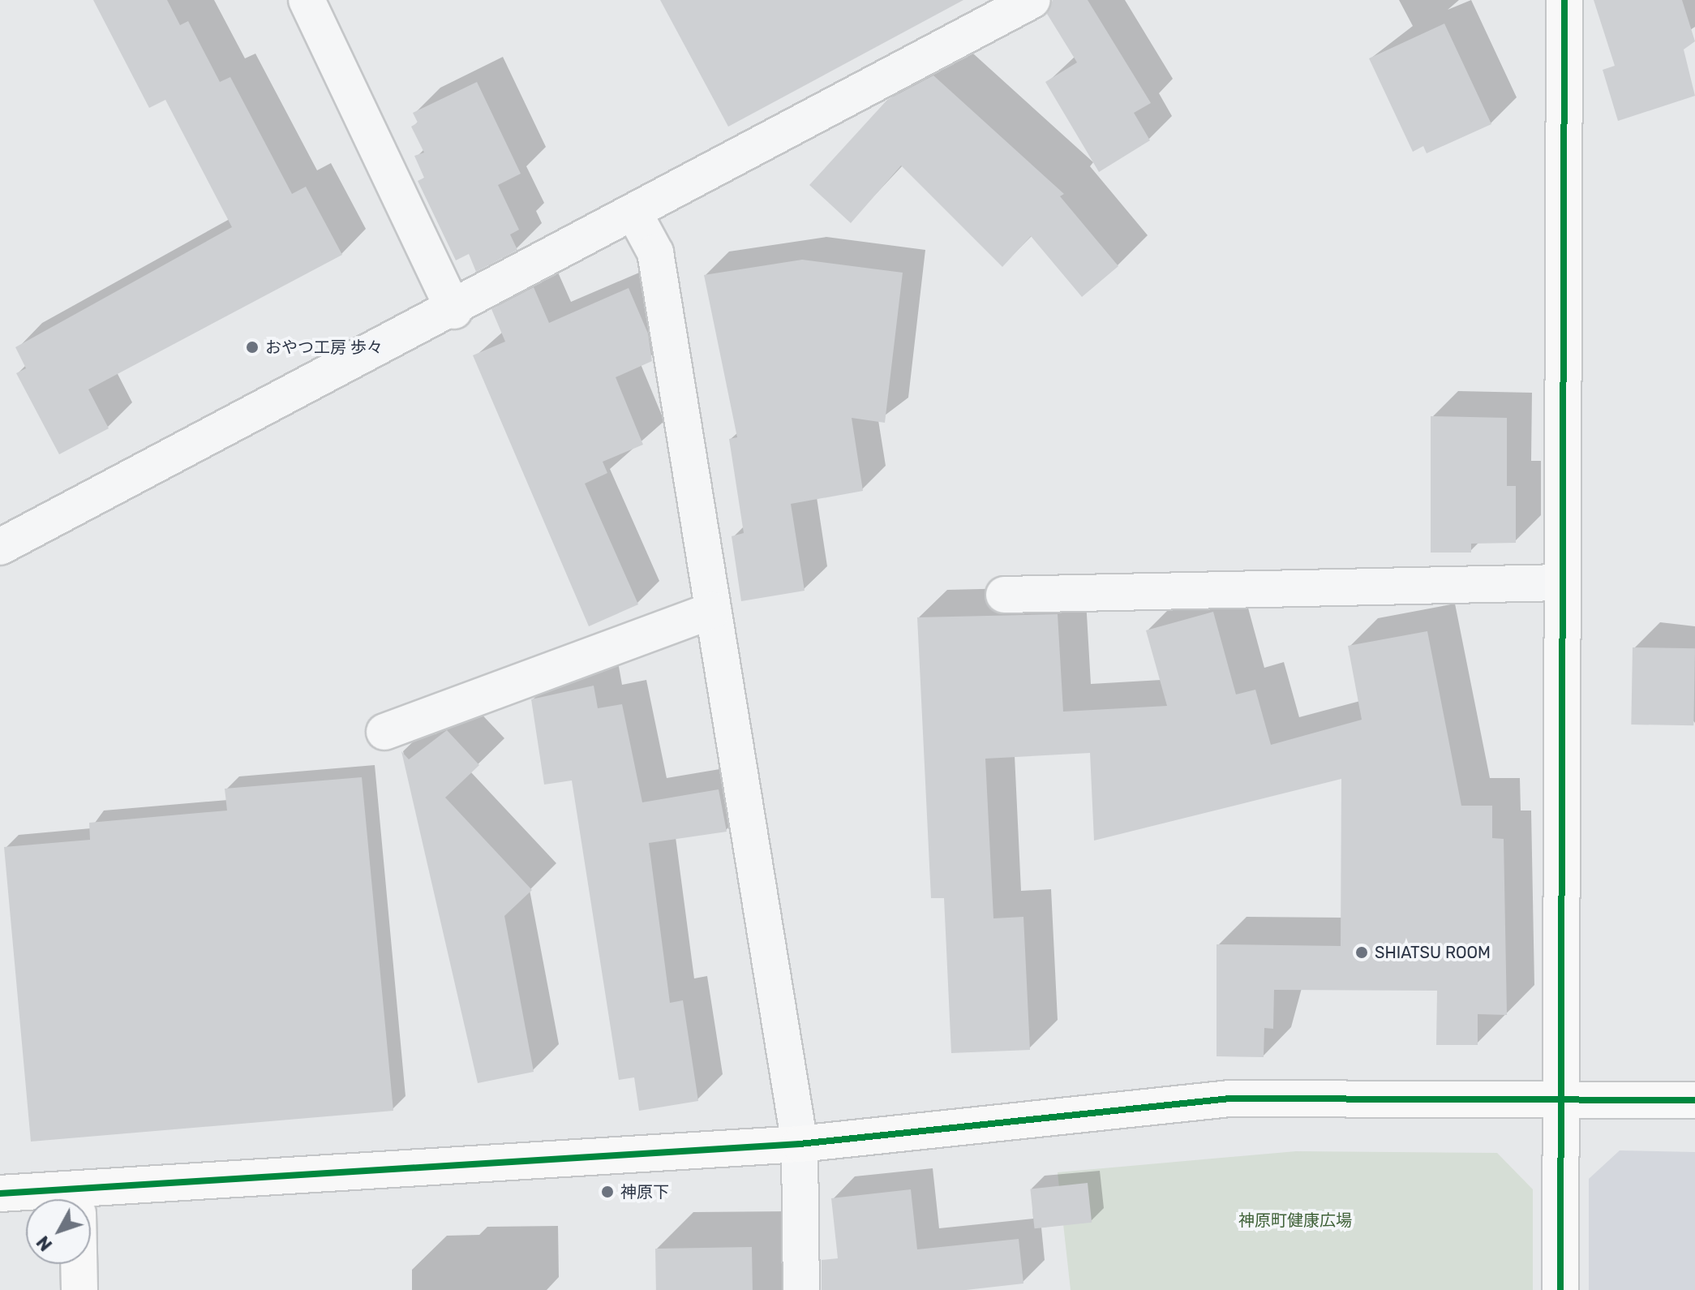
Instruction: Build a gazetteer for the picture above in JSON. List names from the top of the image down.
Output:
{
  "parks": ["神原町健康広場"],
  "places": ["おやつ工房 歩々", "SHIATSU ROOM", "神原下"],
  "north": "bottom left"
}
